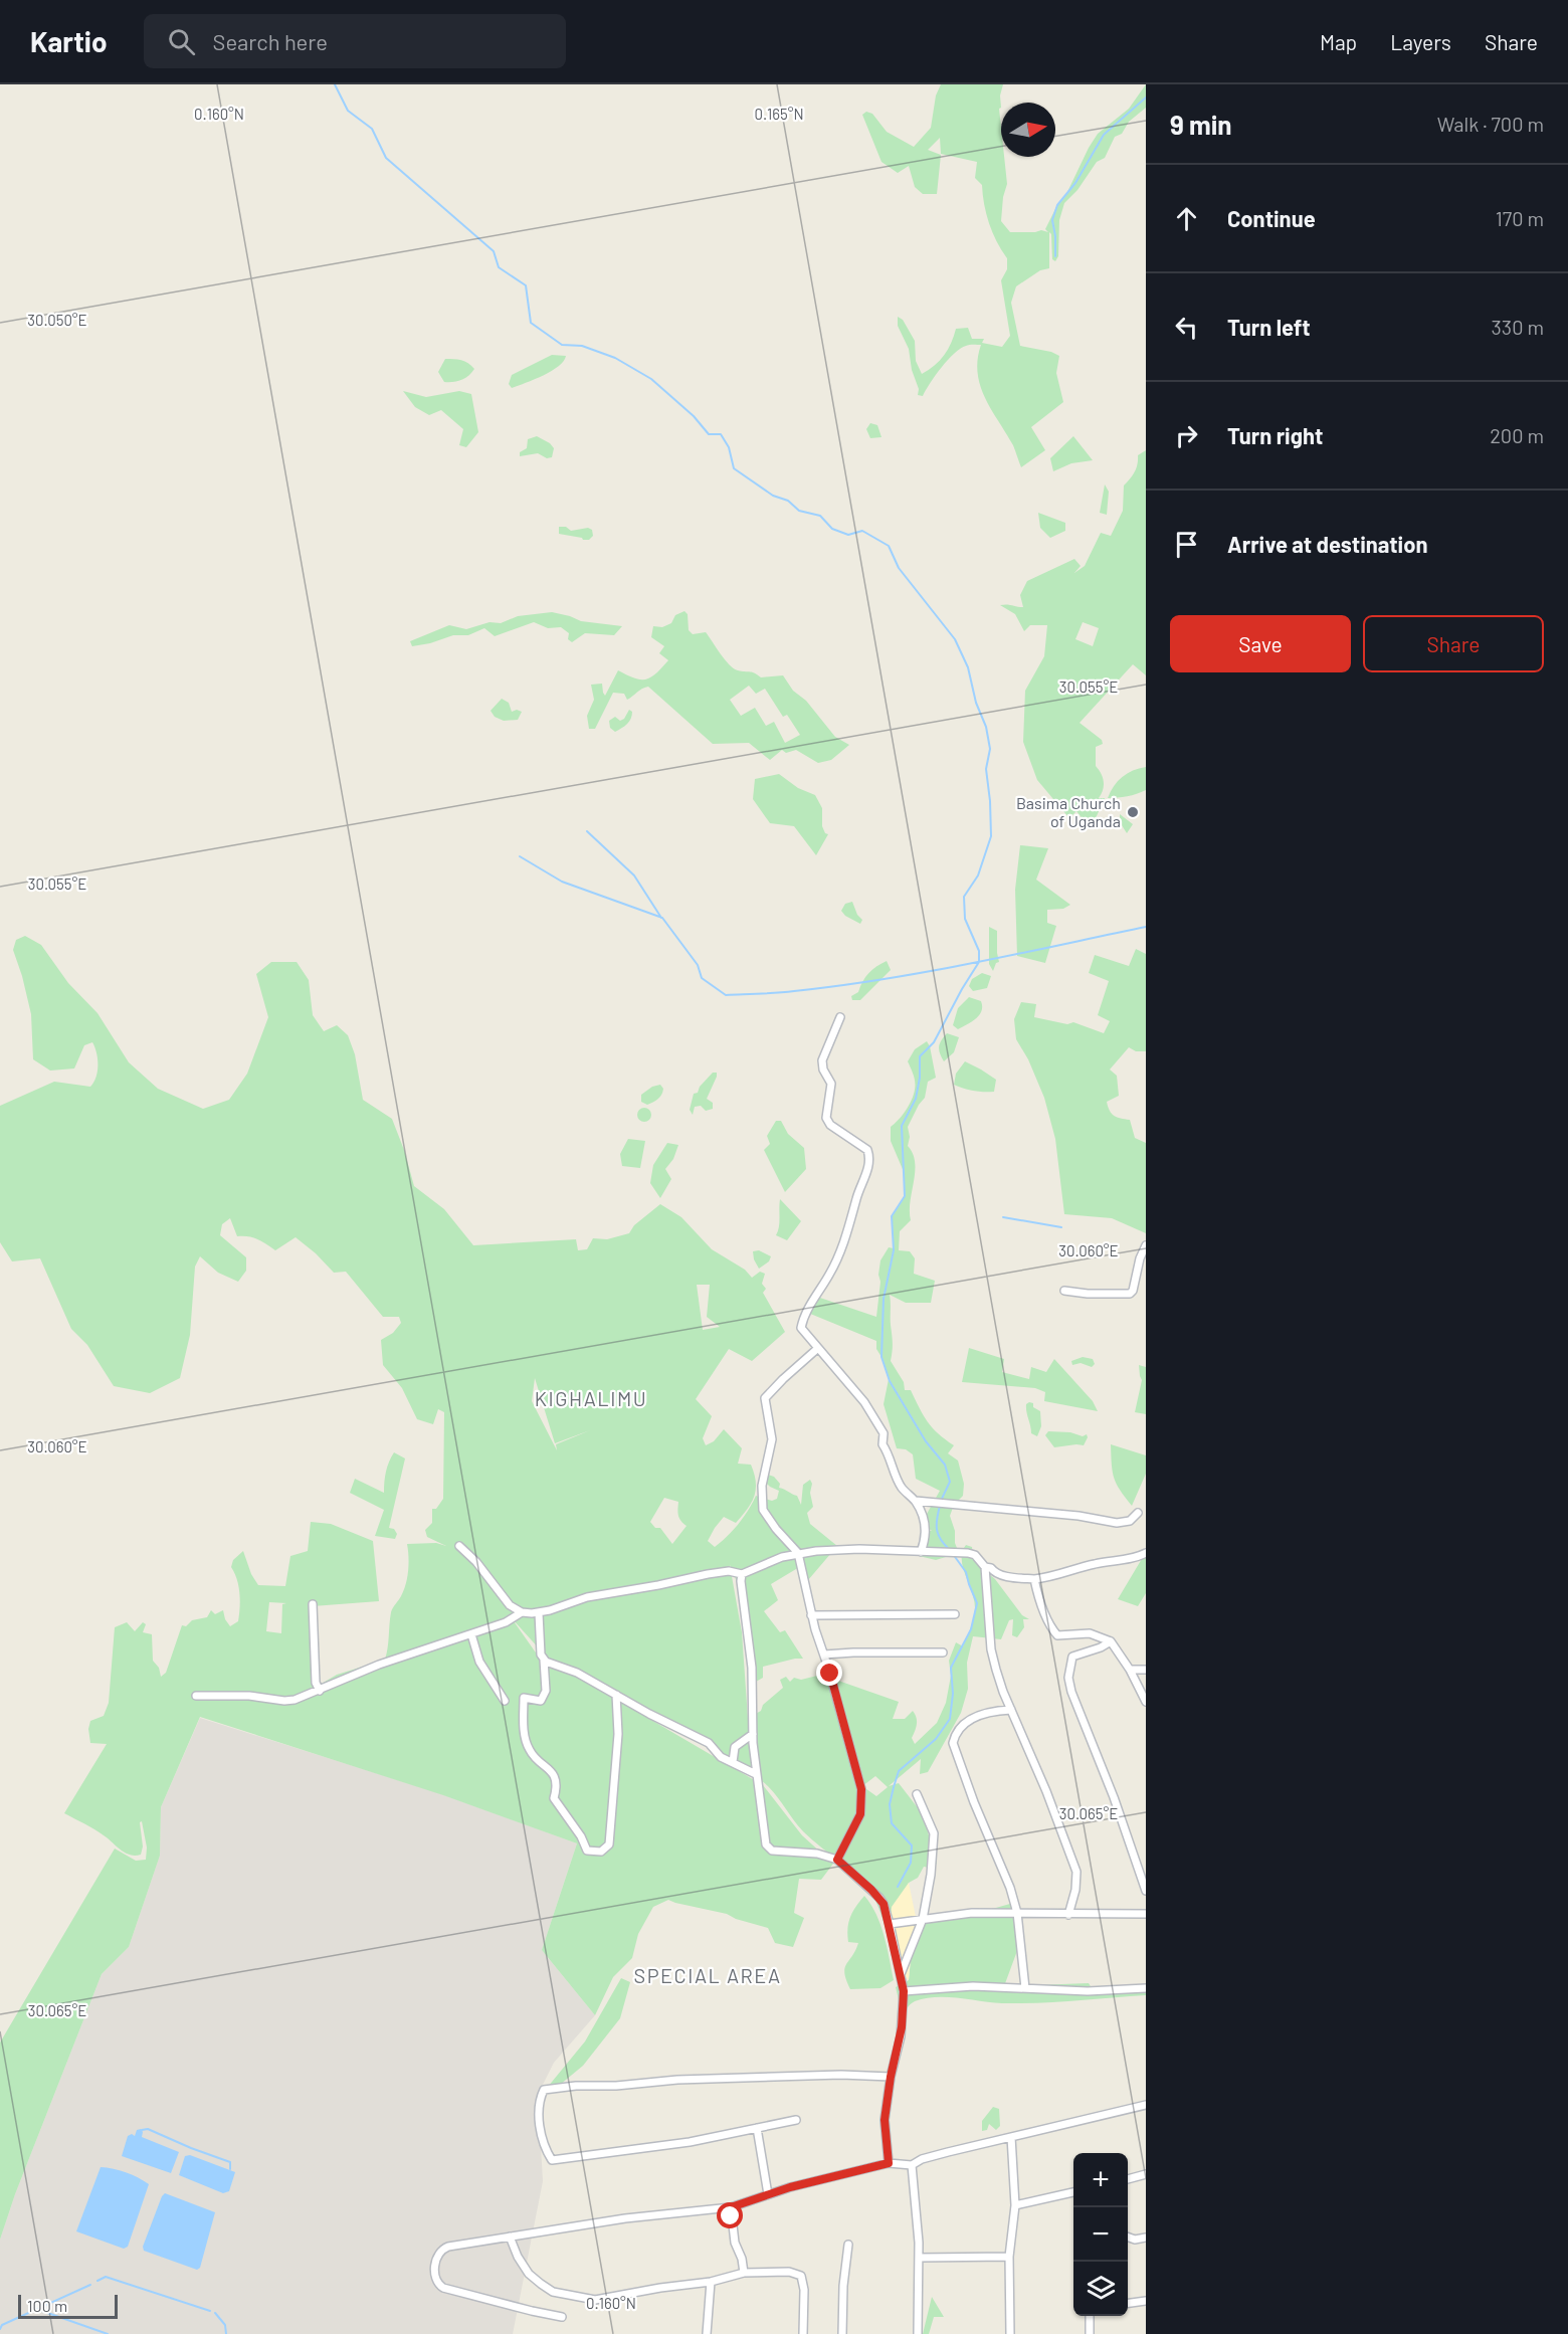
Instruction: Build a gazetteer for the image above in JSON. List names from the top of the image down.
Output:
{
  "districts": ["KIGHALIMU", "SPECIAL AREA"],
  "places": ["Basima Church of Uganda"],
  "scale_bar": "100 m",
  "north": "right",
  "page": {
    "header": "Kartio",
    "search": "Search here",
    "nav": ["Map", "Layers", "Share"],
    "heading": ["9 min", "Walk · 700 m"],
    "list": [
      ["Continue", "170 m"],
      ["Turn left", "330 m"],
      ["Turn right", "200 m"],
      "Arrive at destination"
    ],
    "buttons": ["Save", "Share"],
    "map_buttons": ["+", "−"],
    "scale": "100 m"
  },
  "coordinates": [
    "0.160°N",
    "0.165°N",
    "30.050°E",
    "30.055°E",
    "30.060°E",
    "30.065°E"
  ]
}
